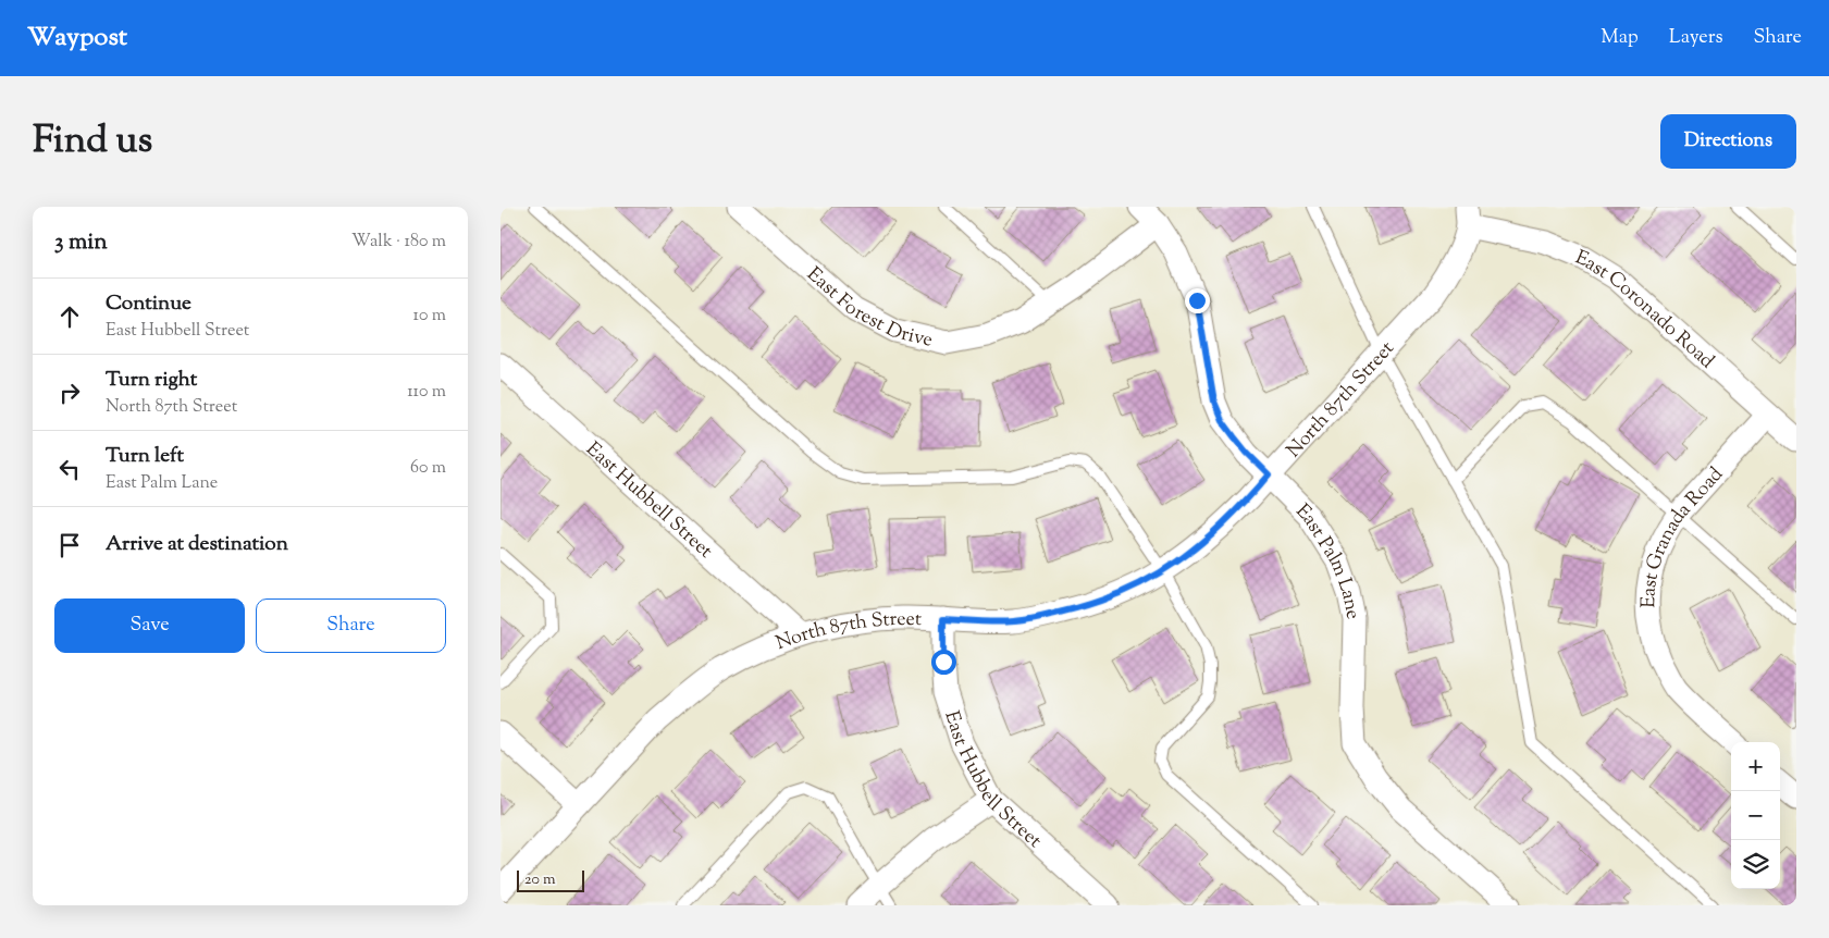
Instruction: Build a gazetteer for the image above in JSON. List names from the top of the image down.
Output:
{
  "streets": {
    "street": [
      "East Forest Drive",
      "East Coronado Road",
      "North 87th Street",
      "East Hubbell Street",
      "East Granada Road",
      "East Palm Lane"
    ]
  },
  "crossings": [
    ["East Forest Drive", "East Palm Lane"],
    ["East Coronado Road", "North 87th Street"],
    ["East Coronado Road", "East Granada Road"],
    ["North 87th Street", "East Hubbell Street"],
    ["North 87th Street", "East Palm Lane"]
  ],
  "scale_bar": "20 m",
  "page": {
    "header": "Waypost",
    "nav": ["Map", "Layers", "Share"],
    "title": "Find us",
    "buttons": [
      "Directions",
      ["Save", "Share"]
    ],
    "heading": ["3 min", "Walk · 180 m"],
    "list": [
      ["Continue", "East Hubbell Street", "10 m"],
      ["Turn right", "North 87th Street", "110 m"],
      ["Turn left", "East Palm Lane", "60 m"],
      "Arrive at destination"
    ],
    "map_buttons": ["+", "−"],
    "scale": "20 m"
  }
}
